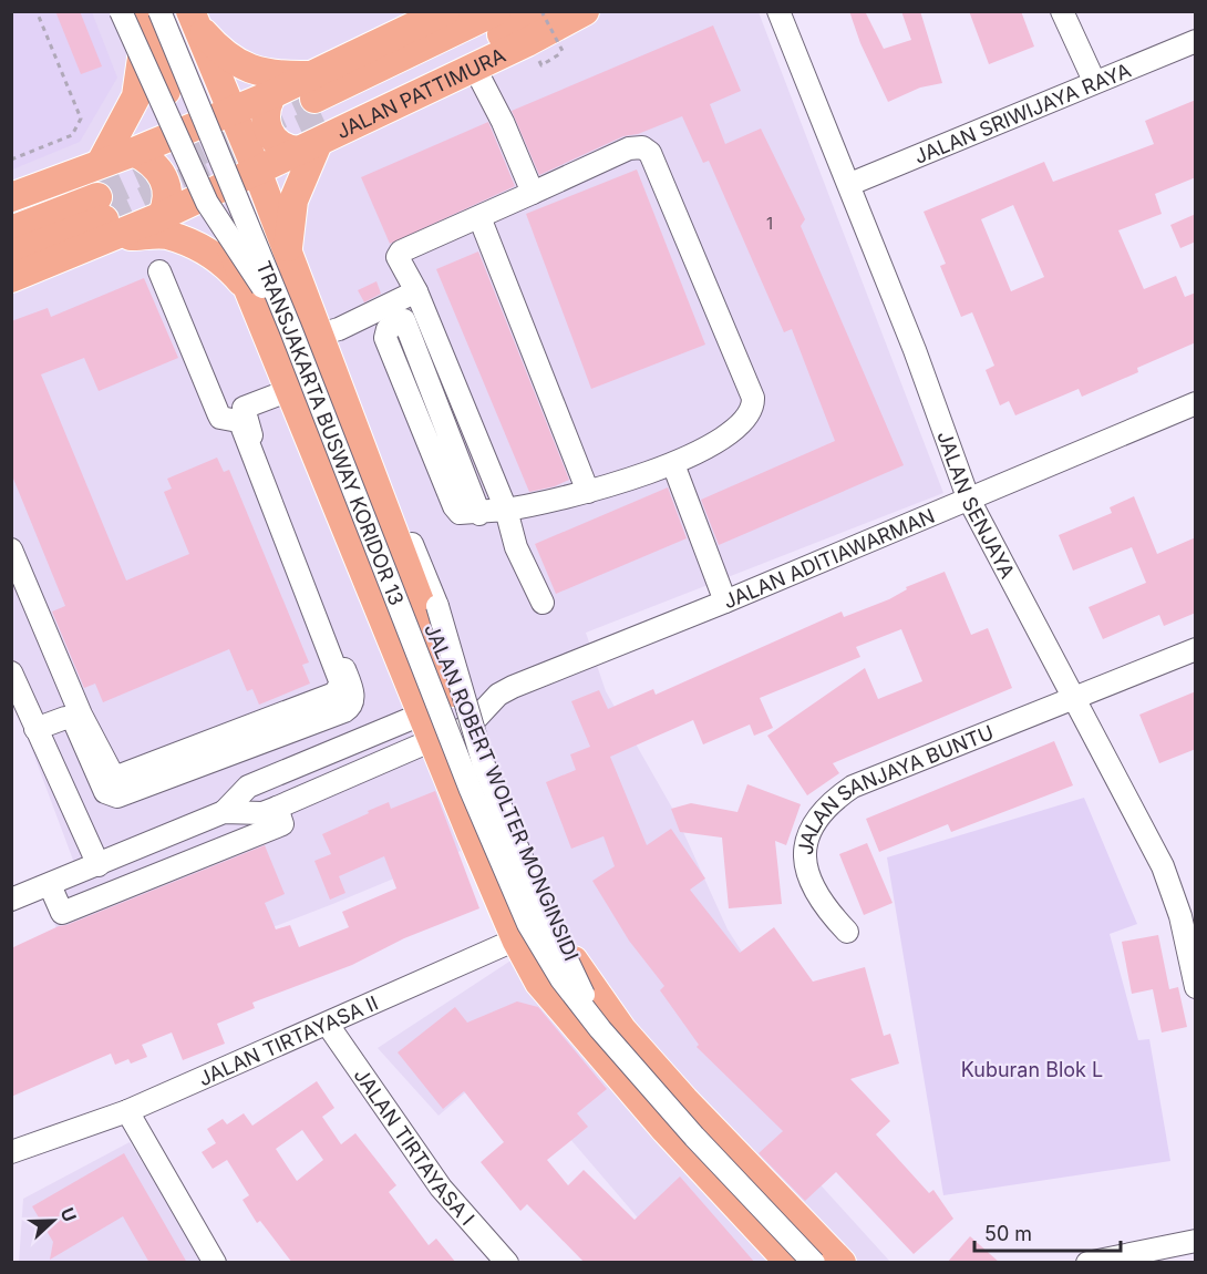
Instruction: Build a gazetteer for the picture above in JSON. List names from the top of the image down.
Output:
{
  "streets": {
    "main road": ["JALAN PATTIMURA", "JALAN ROBERT WOLTER MONGINSIDI"],
    "street": [
      "JALAN SRIWIJAYA RAYA",
      "TRANSJAKARTA BUSWAY KORIDOR 13",
      "JALAN SENJAYA",
      "JALAN ADITIAWARMAN",
      "JALAN SANJAYA BUNTU",
      "JALAN TIRTAYASA II",
      "JALAN TIRTAYASA I"
    ]
  },
  "crossings": [
    ["JALAN PATTIMURA", "JALAN ROBERT WOLTER MONGINSIDI"],
    ["JALAN SRIWIJAYA RAYA", "JALAN SENJAYA"],
    ["TRANSJAKARTA BUSWAY KORIDOR 13", "JALAN ROBERT WOLTER MONGINSIDI"],
    ["JALAN SENJAYA", "JALAN ADITIAWARMAN"],
    ["JALAN SENJAYA", "JALAN SANJAYA BUNTU"],
    ["JALAN ADITIAWARMAN", "JALAN ROBERT WOLTER MONGINSIDI"],
    ["JALAN ROBERT WOLTER MONGINSIDI", "JALAN TIRTAYASA II"],
    ["JALAN TIRTAYASA II", "JALAN TIRTAYASA I"]
  ],
  "parks": ["Kuburan Blok L"],
  "house_numbers": ["1"],
  "scale_bar": "50 m",
  "north": "right"
}
